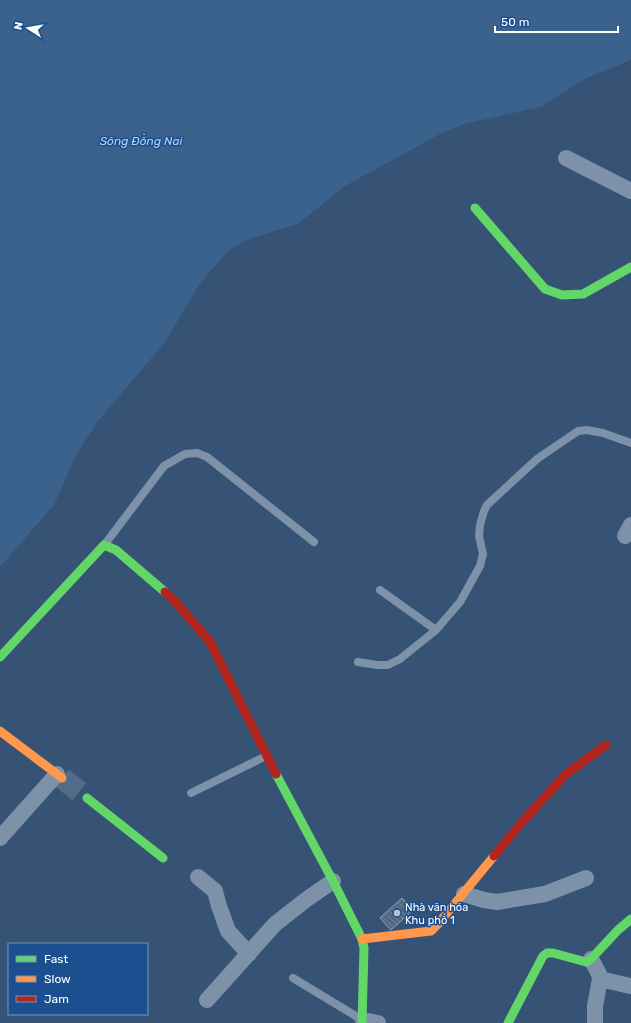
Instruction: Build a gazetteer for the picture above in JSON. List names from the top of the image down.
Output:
{
  "water": ["Sông Đồng Nai"],
  "places": ["Nhà văn hóa Khu phố 1"],
  "legend": ["Fast", "Slow", "Jam"],
  "scale_bar": "50 m",
  "north": "left"
}
